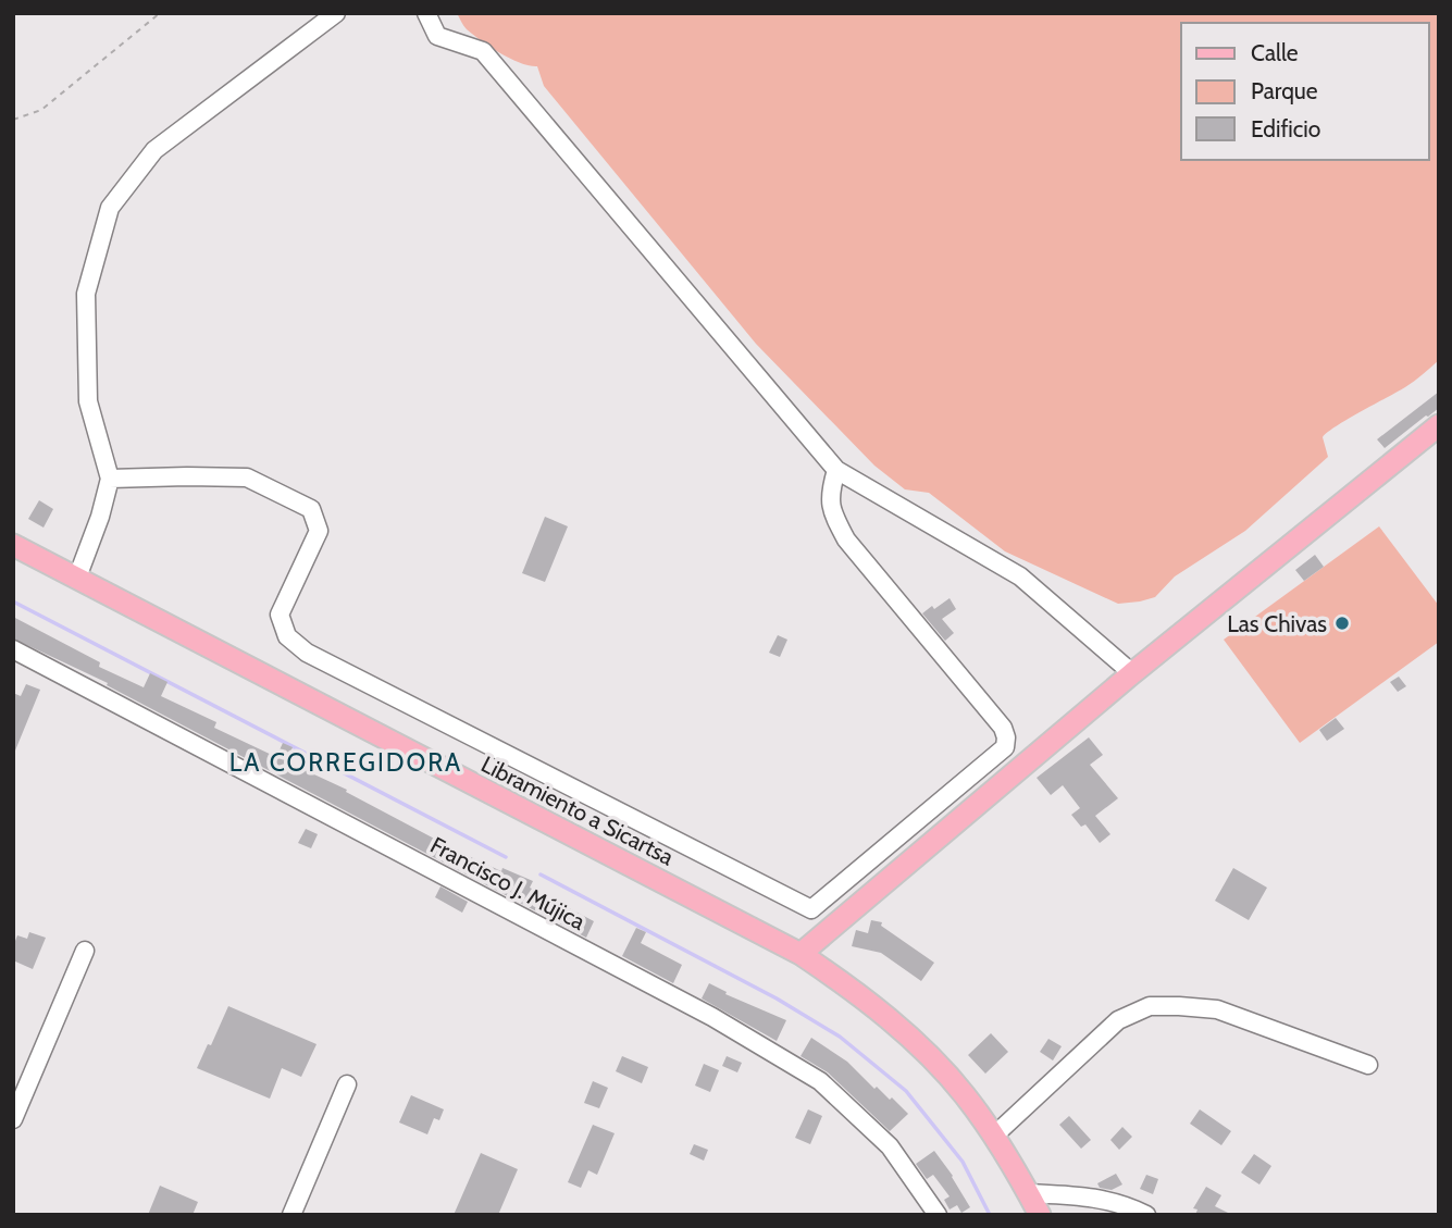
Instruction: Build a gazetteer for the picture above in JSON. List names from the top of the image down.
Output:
{
  "streets": {
    "main road": ["Libramiento a Sicartsa"],
    "street": ["Francisco J. Mújica"]
  },
  "districts": ["LA CORREGIDORA"],
  "places": ["Las Chivas"],
  "legend": ["Calle", "Parque", "Edificio"]
}
